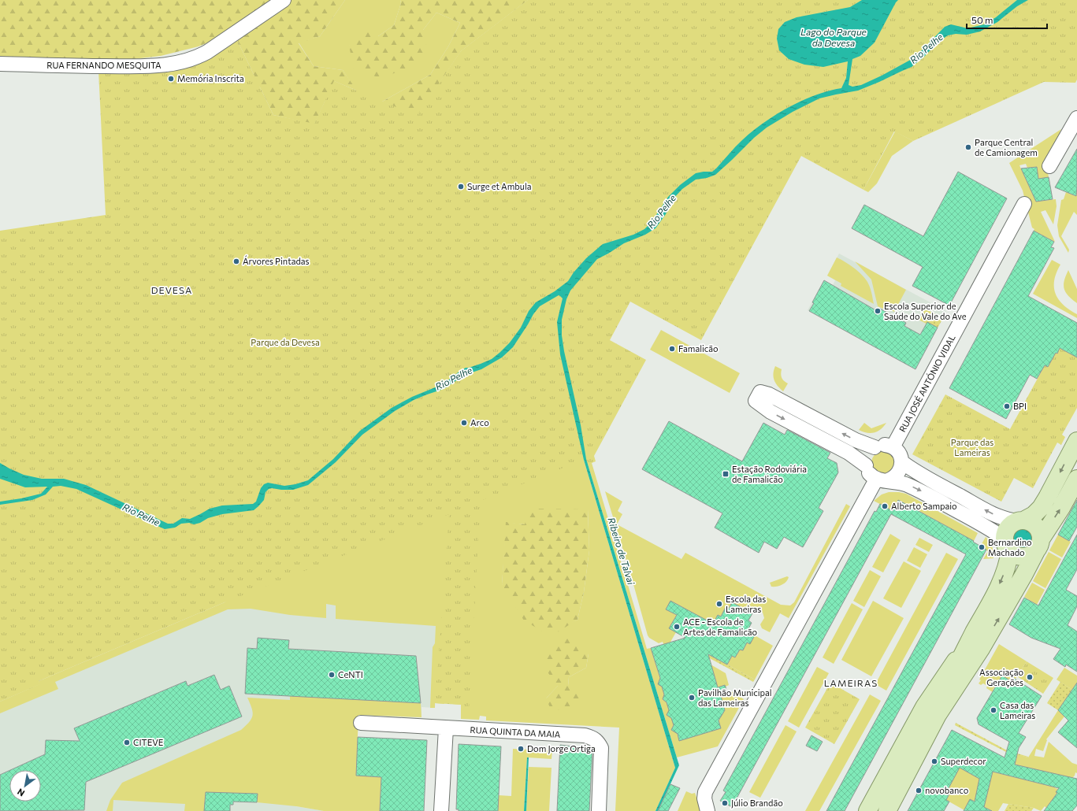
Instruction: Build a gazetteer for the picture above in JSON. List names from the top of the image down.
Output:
{
  "streets": {
    "street": ["RUA FERNANDO MESQUITA", "RUA JOSÉ ANTÓNIO VIDAL", "RUA QUINTA DA MAIA"]
  },
  "districts": ["DEVESA", "LAMEIRAS"],
  "water": ["Lago do Parque da Devesa", "Rio Pelhe", "Ribeiro de Talvai"],
  "parks": ["Parque da Devesa", "Parque das Lameiras"],
  "places": {
    "other": [
      "Memória Inscrita",
      "Parque Central de Camionagem",
      "Surge et Ambula",
      "Árvores Pintadas",
      "Escola Superior de Saúde do Vale do Ave",
      "Famalicão",
      "BPI",
      "Arco",
      "Alberto Sampaio",
      "Bernardino Machado",
      "Escola das Lameiras",
      "ACE - Escola de Artes de Famalicão",
      "CeNTI",
      "Associação Gerações",
      "Pavilhão Municipal das Lameiras",
      "Casa das Lameiras",
      "CITEVE",
      "Dom Jorge Ortiga",
      "Superdecor",
      "novobanco",
      "Júlio Brandão"
    ],
    "transit": ["Estação Rodoviária de Famalicão"]
  },
  "scale_bar": "50 m",
  "north": "bottom left"
}
